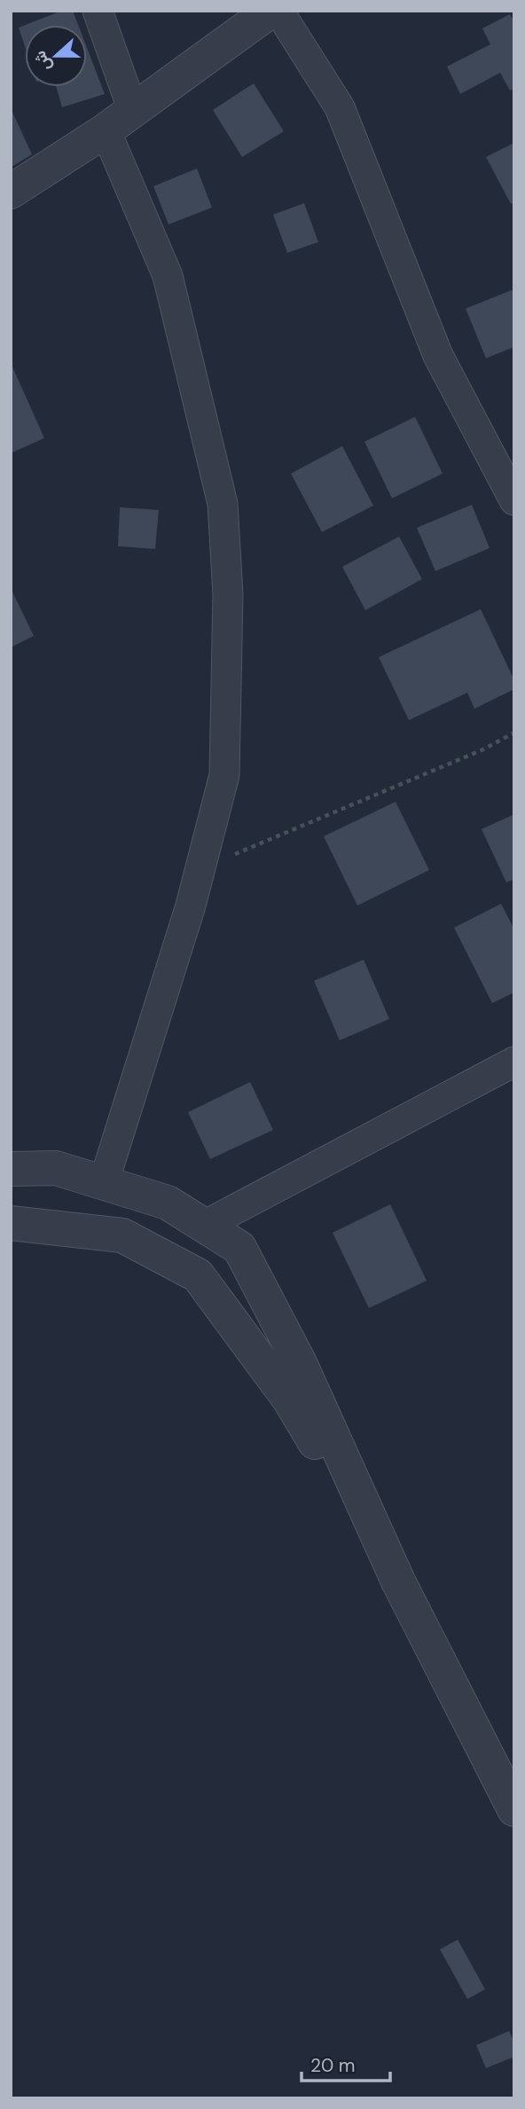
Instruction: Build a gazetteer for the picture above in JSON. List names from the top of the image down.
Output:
{
  "scale_bar": "20 m",
  "north": "left"
}
